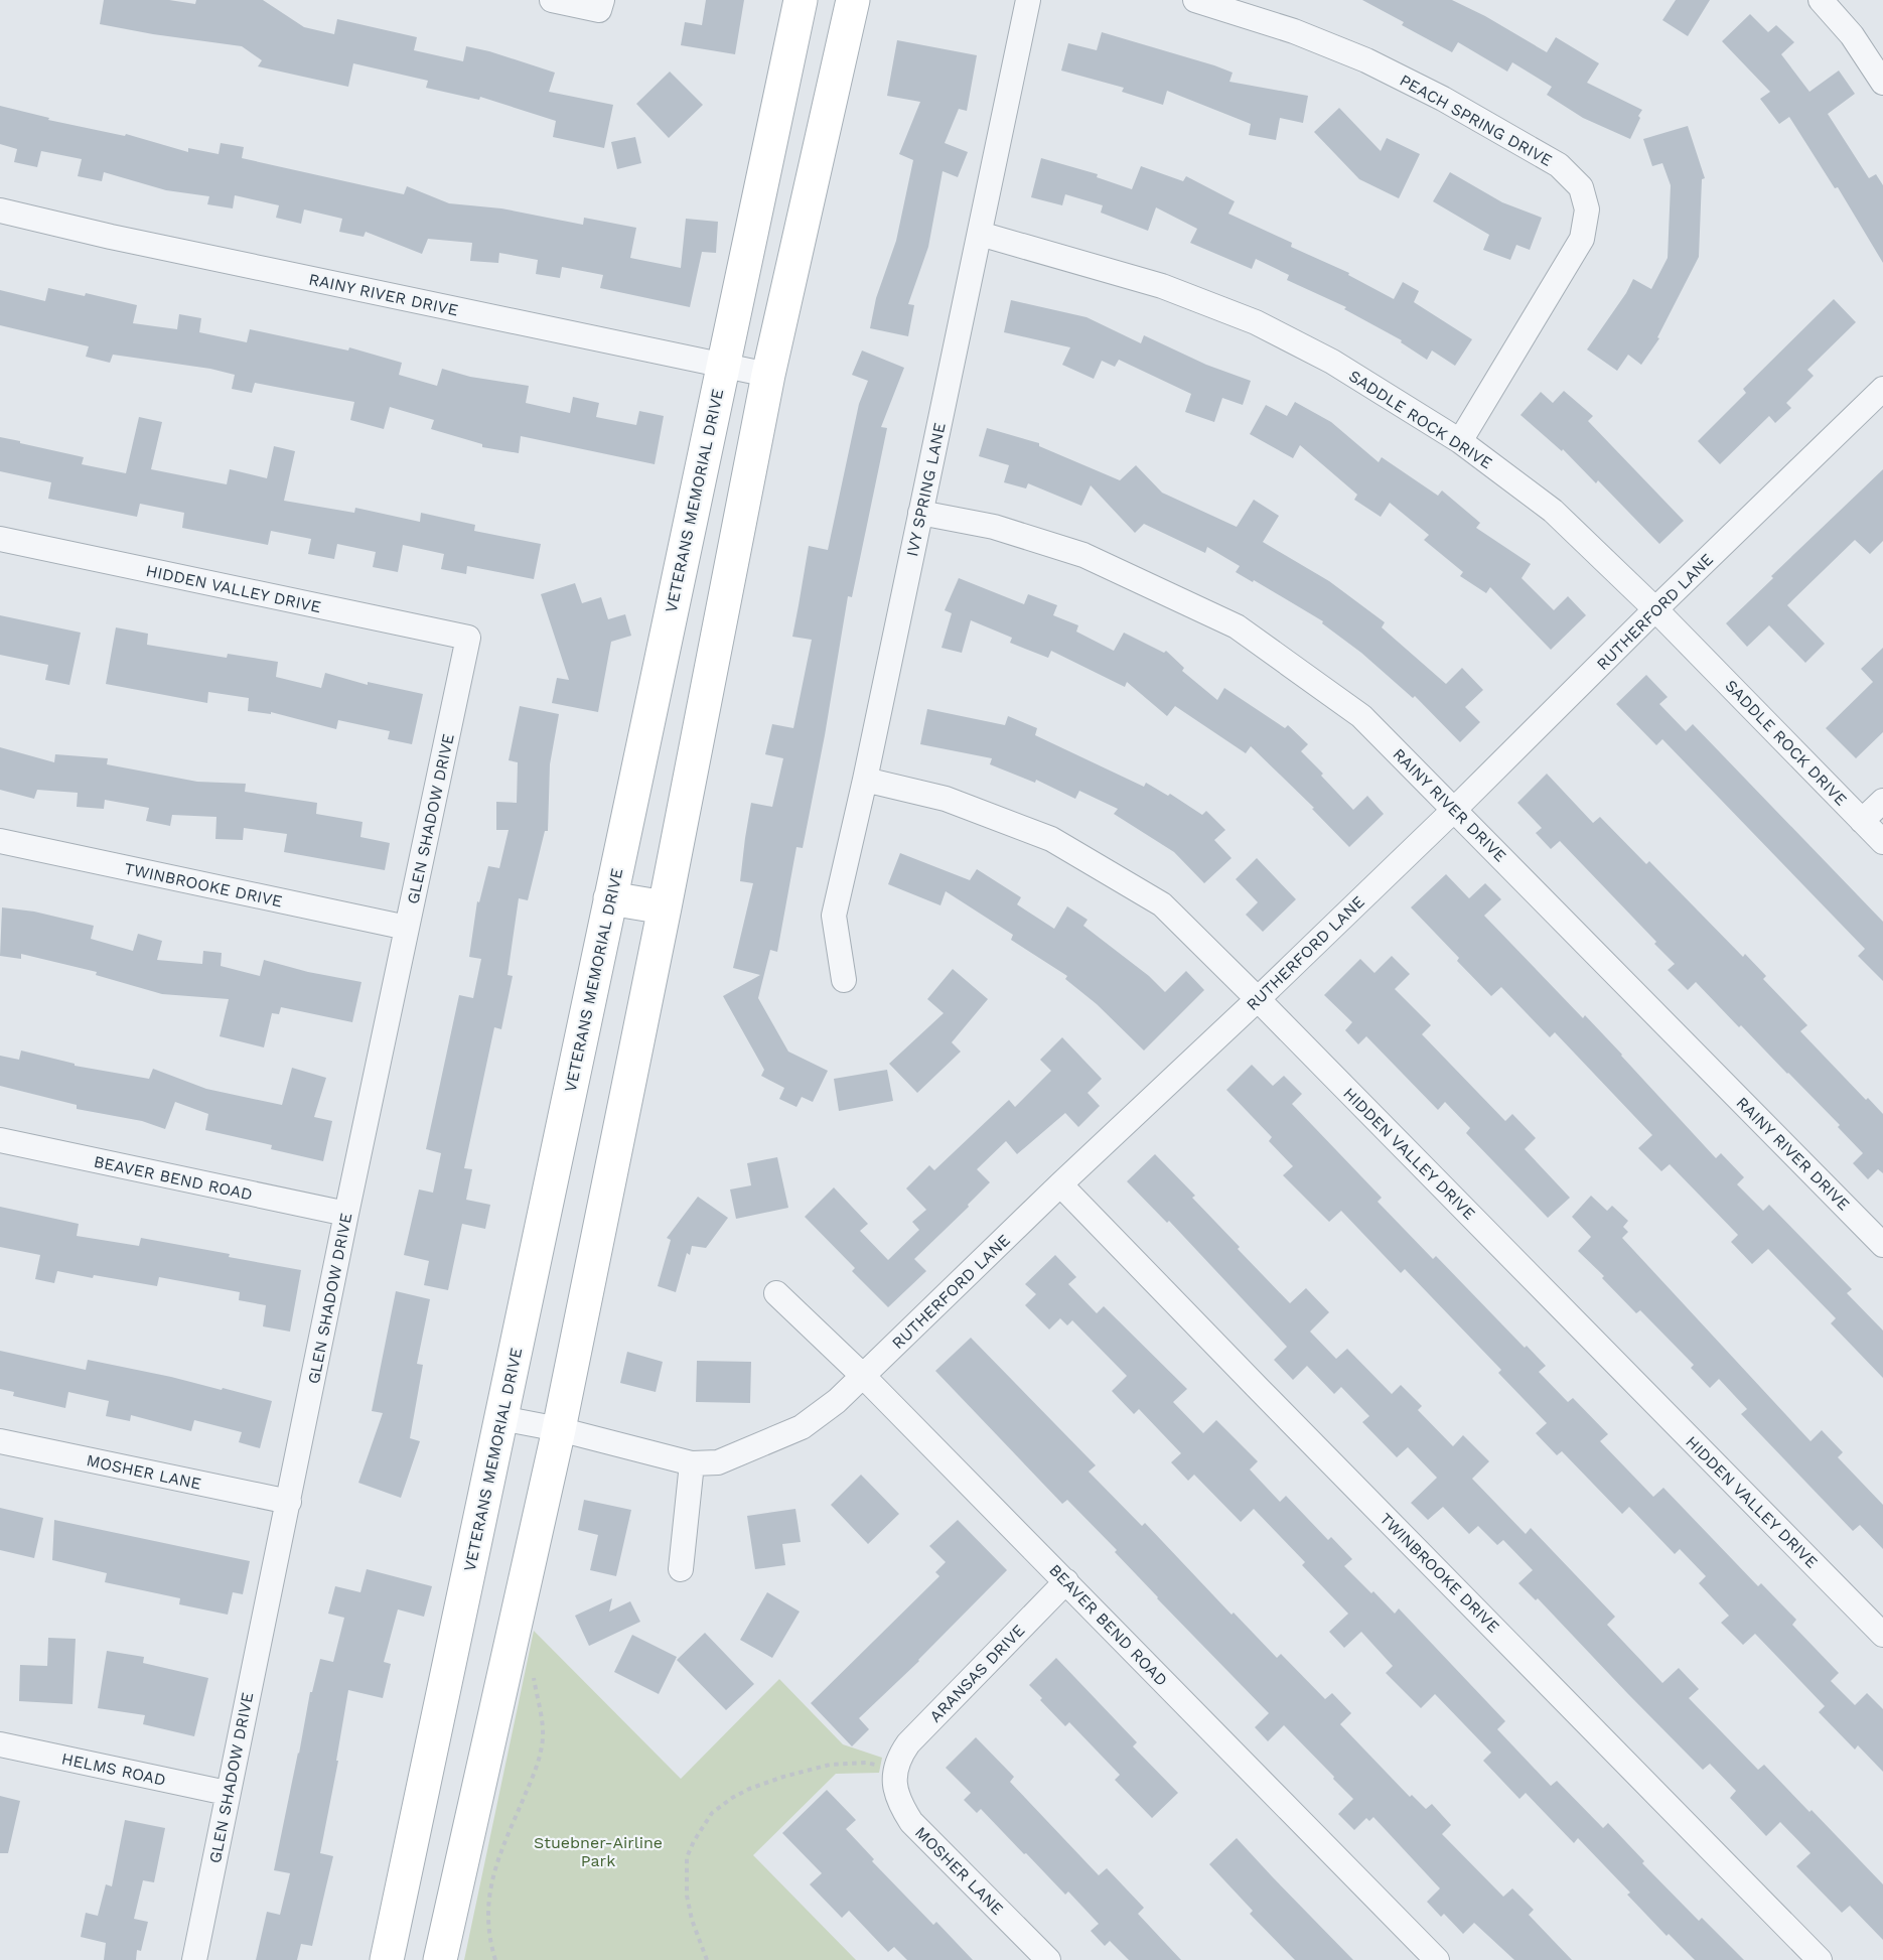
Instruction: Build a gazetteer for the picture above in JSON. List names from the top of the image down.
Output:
{
  "streets": {
    "main road": ["VETERANS MEMORIAL DRIVE"],
    "street": [
      "PEACH SPRING DRIVE",
      "RAINY RIVER DRIVE",
      "SADDLE ROCK DRIVE",
      "IVY SPRING LANE",
      "HIDDEN VALLEY DRIVE",
      "RUTHERFORD LANE",
      "GLEN SHADOW DRIVE",
      "TWINBROOKE DRIVE",
      "BEAVER BEND ROAD",
      "MOSHER LANE",
      "ARANSAS DRIVE",
      "HELMS ROAD"
    ]
  },
  "crossings": [
    ["PEACH SPRING DRIVE", "SADDLE ROCK DRIVE"],
    ["RAINY RIVER DRIVE", "IVY SPRING LANE"],
    ["RAINY RIVER DRIVE", "VETERANS MEMORIAL DRIVE"],
    ["RAINY RIVER DRIVE", "RUTHERFORD LANE"],
    ["SADDLE ROCK DRIVE", "IVY SPRING LANE"],
    ["SADDLE ROCK DRIVE", "RUTHERFORD LANE"],
    ["IVY SPRING LANE", "HIDDEN VALLEY DRIVE"],
    ["VETERANS MEMORIAL DRIVE", "RUTHERFORD LANE"],
    ["HIDDEN VALLEY DRIVE", "RUTHERFORD LANE"],
    ["HIDDEN VALLEY DRIVE", "GLEN SHADOW DRIVE"],
    ["RUTHERFORD LANE", "TWINBROOKE DRIVE"],
    ["RUTHERFORD LANE", "BEAVER BEND ROAD"],
    ["GLEN SHADOW DRIVE", "TWINBROOKE DRIVE"],
    ["GLEN SHADOW DRIVE", "BEAVER BEND ROAD"],
    ["GLEN SHADOW DRIVE", "MOSHER LANE"],
    ["GLEN SHADOW DRIVE", "HELMS ROAD"],
    ["BEAVER BEND ROAD", "ARANSAS DRIVE"],
    ["MOSHER LANE", "ARANSAS DRIVE"]
  ],
  "parks": ["Stuebner-Airline Park"]
}
